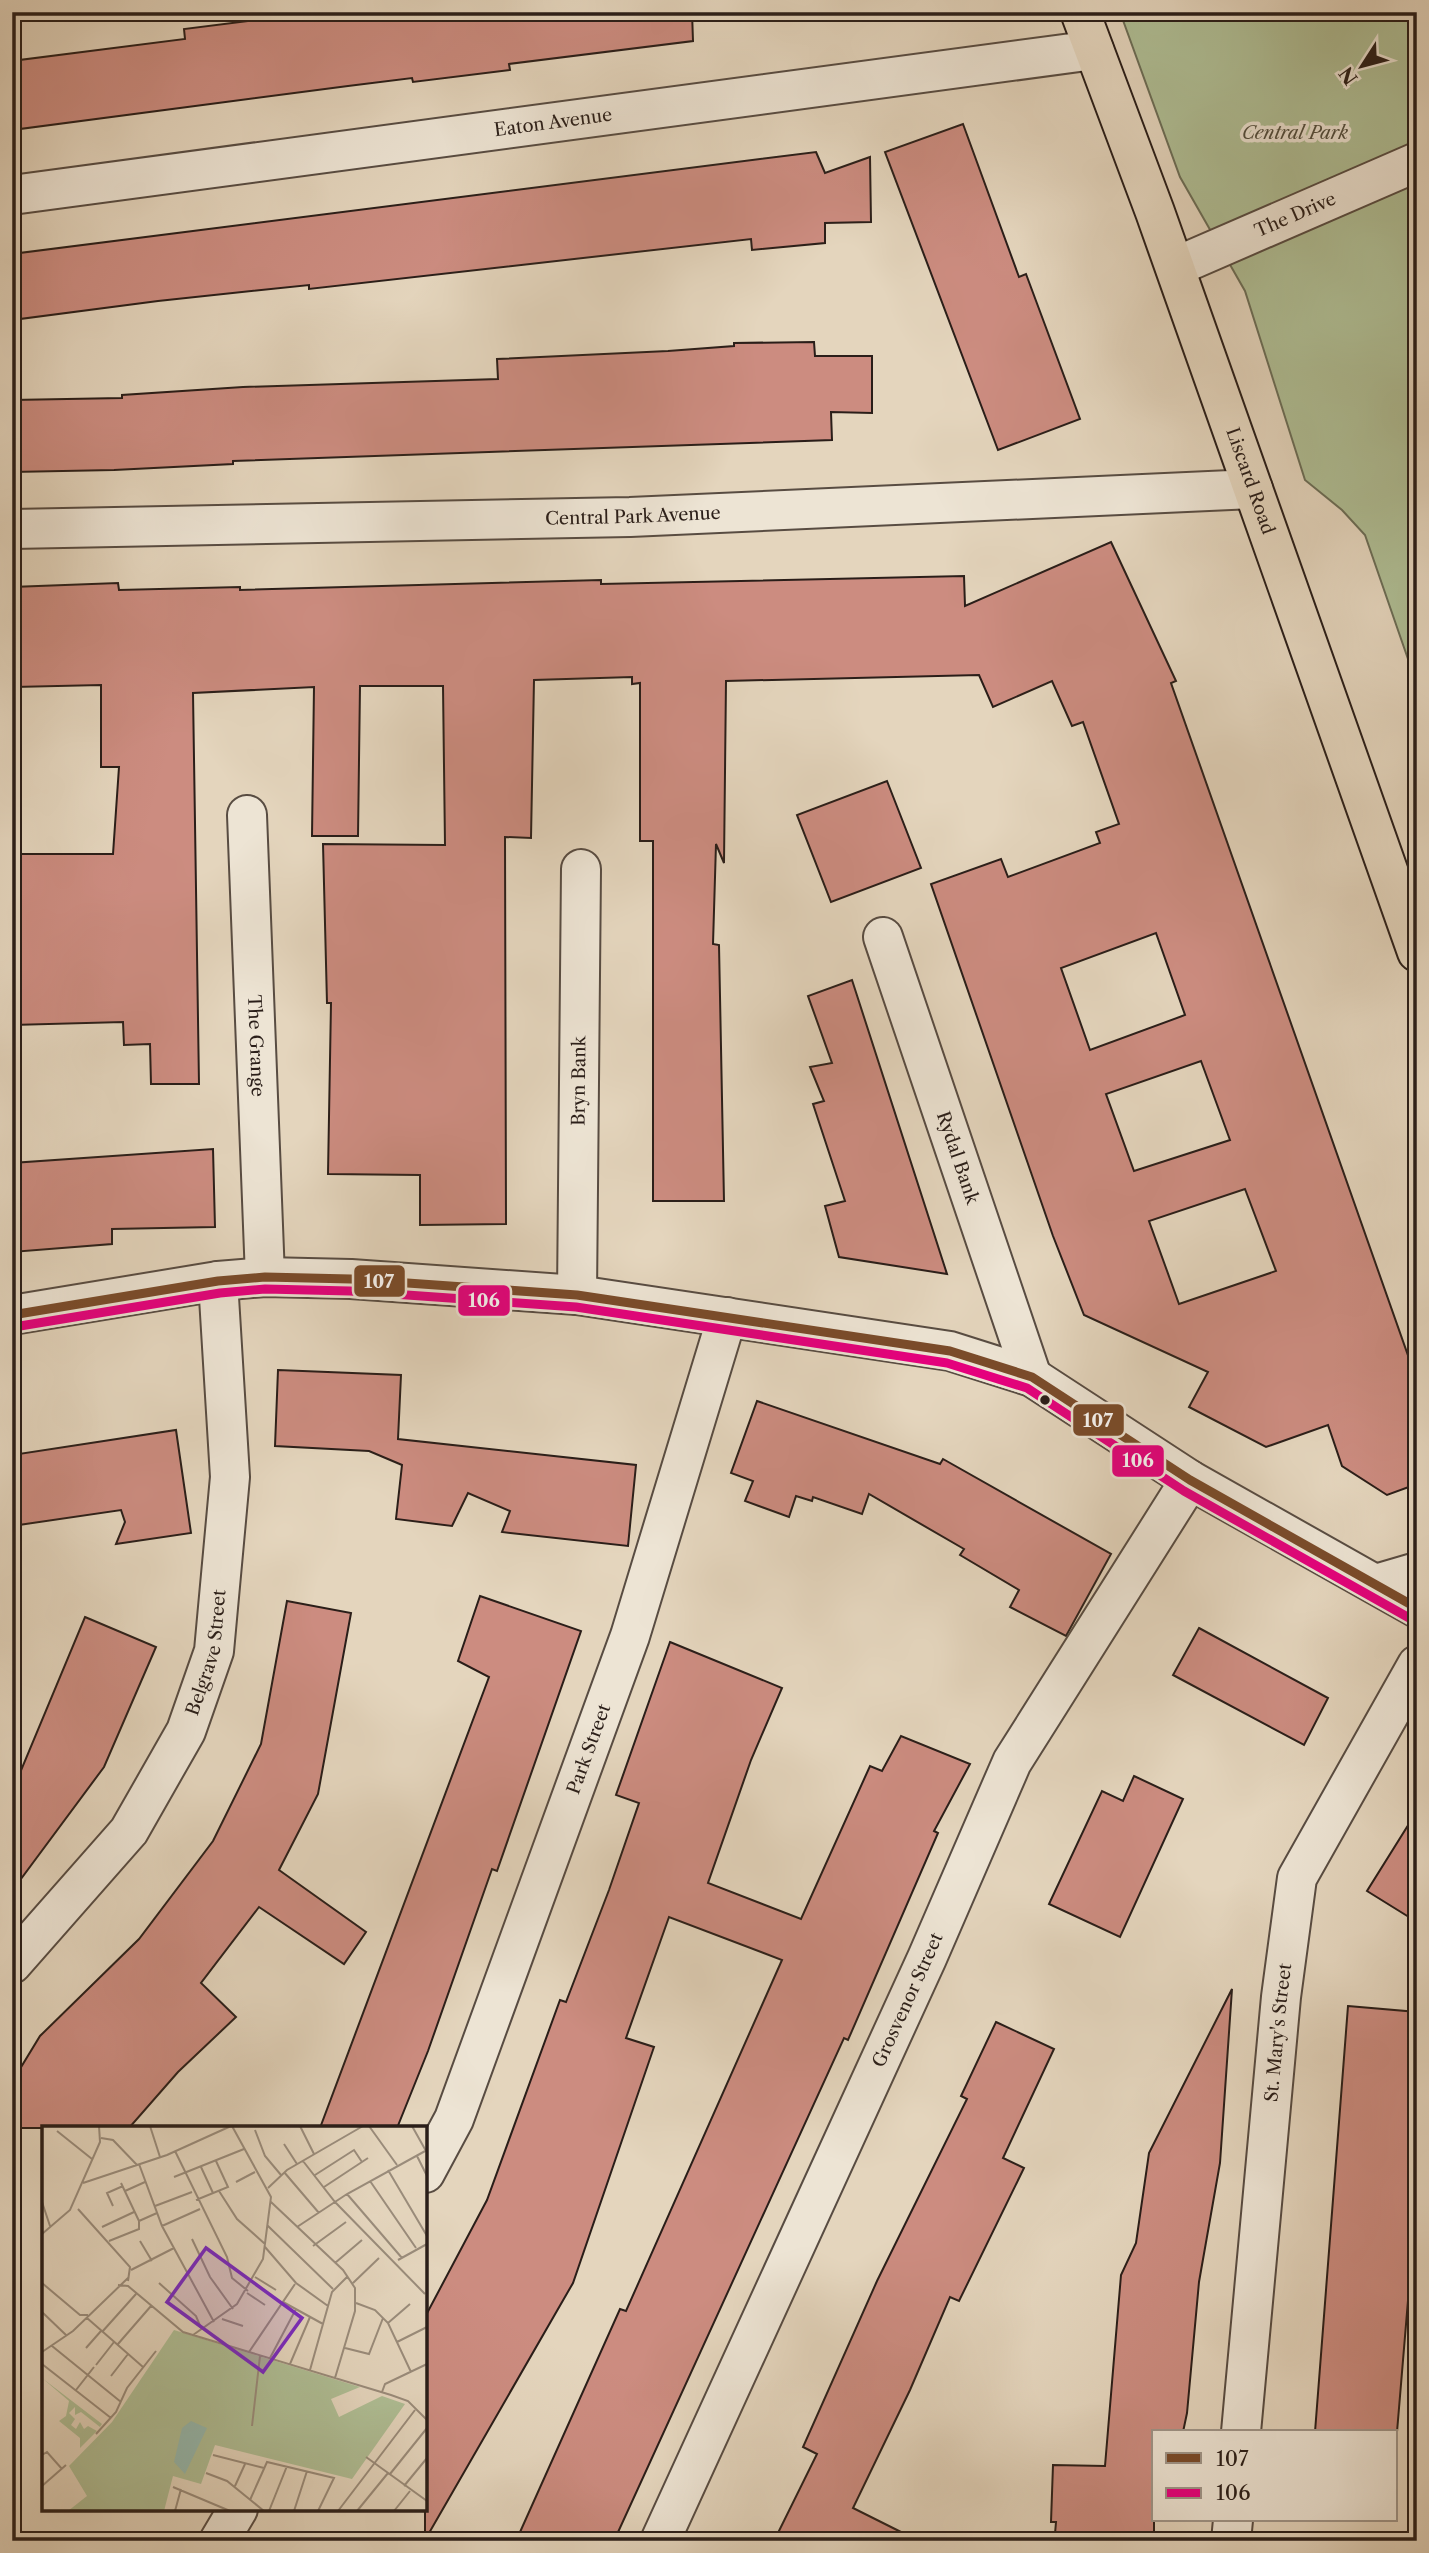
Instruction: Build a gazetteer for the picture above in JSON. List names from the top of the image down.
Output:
{
  "streets": {
    "main road": ["Liscard Road"],
    "street": [
      "Eaton Avenue",
      "The Drive",
      "Central Park Avenue",
      "The Grange",
      "Bryn Bank",
      "Rydal Bank",
      "Belgrave Street",
      "Park Street",
      "Grosvenor Street",
      "St. Mary's Street"
    ]
  },
  "crossings": [
    ["Eaton Avenue", "Liscard Road"],
    ["The Drive", "Liscard Road"],
    ["Liscard Road", "Central Park Avenue"]
  ],
  "parks": ["Central Park"],
  "lines": ["transit line 107", "transit line 106"],
  "legend": ["107", "106"],
  "north": "bottom left"
}
